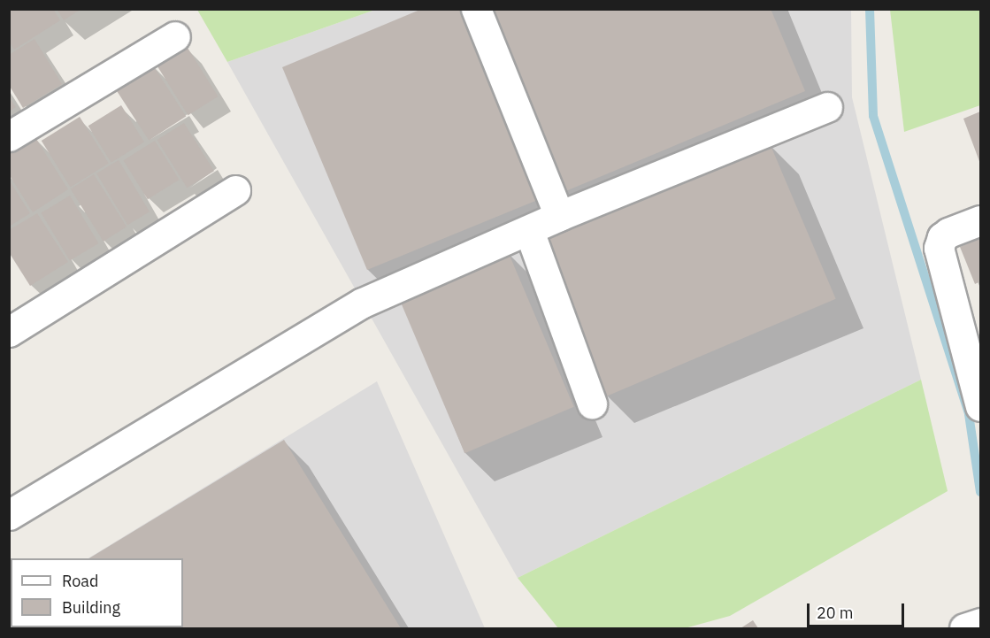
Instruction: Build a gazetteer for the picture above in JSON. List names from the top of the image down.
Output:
{
  "legend": ["Road", "Building"],
  "scale_bar": "20 m"
}
